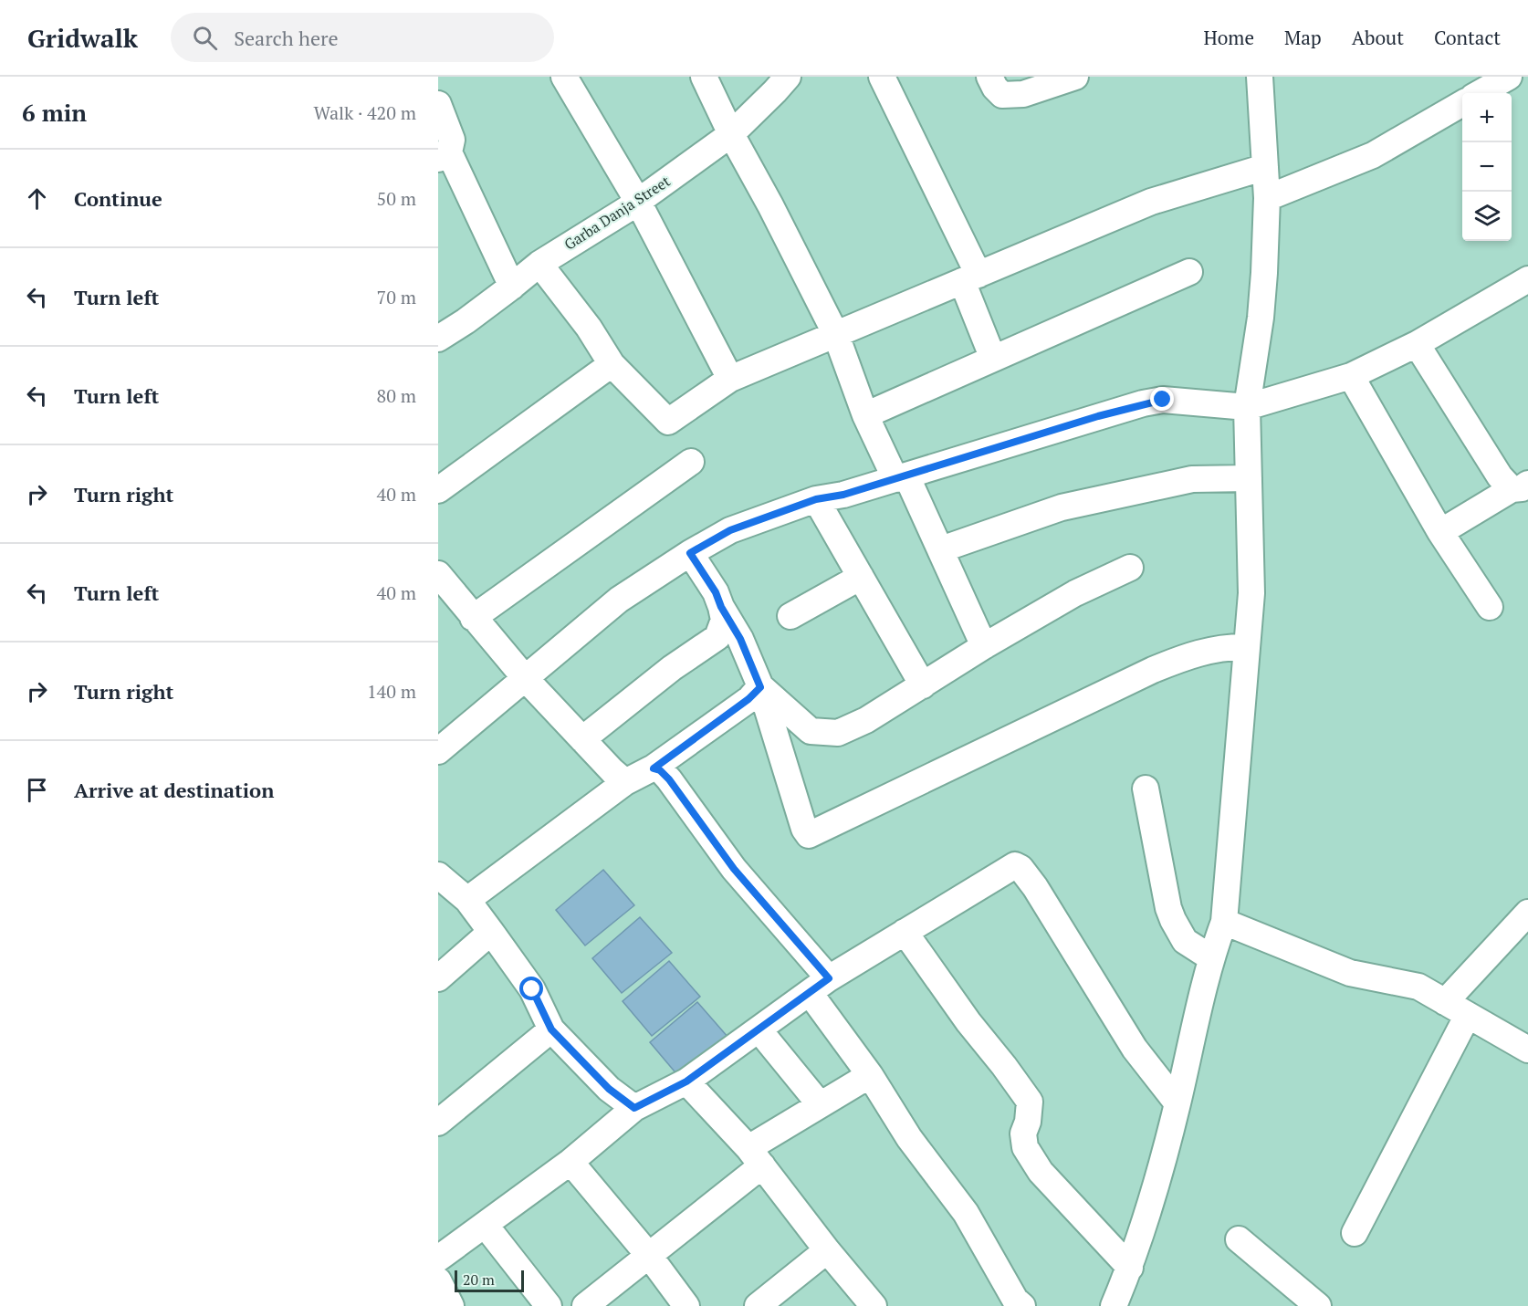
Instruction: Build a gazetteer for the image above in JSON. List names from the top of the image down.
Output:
{
  "streets": {
    "street": ["Garba Danja Street"]
  },
  "scale_bar": "20 m",
  "page": {
    "header": "Gridwalk",
    "search": "Search here",
    "nav": [
      "Home",
      "Map",
      "About",
      "Contact"
    ],
    "heading": ["6 min", "Walk · 420 m"],
    "map_buttons": ["+", "−"],
    "list": [
      ["Continue", "50 m"],
      ["Turn left", "70 m"],
      ["Turn left", "80 m"],
      ["Turn right", "40 m"],
      ["Turn left", "40 m"],
      ["Turn right", "140 m"],
      "Arrive at destination"
    ],
    "scale": "20 m"
  }
}
